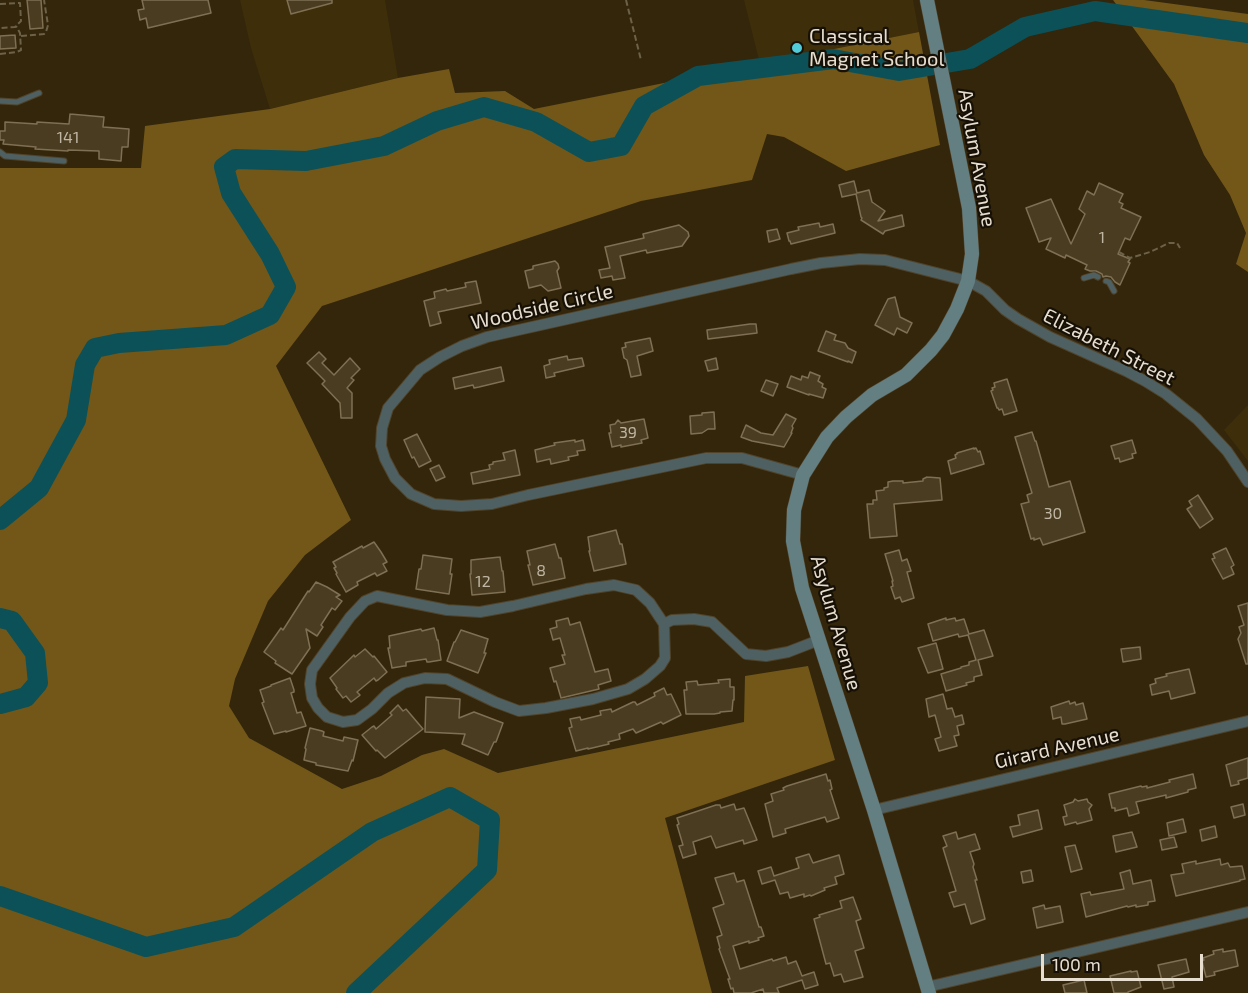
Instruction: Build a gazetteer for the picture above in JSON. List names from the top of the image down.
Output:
{
  "streets": {
    "main road": ["Asylum Avenue"],
    "street": ["Woodside Circle", "Elizabeth Street", "Girard Avenue"]
  },
  "crossings": [
    ["Asylum Avenue", "Woodside Circle"],
    ["Asylum Avenue", "Elizabeth Street"],
    ["Asylum Avenue", "Girard Avenue"],
    ["Woodside Circle", "Elizabeth Street"]
  ],
  "places": ["Classical Magnet School"],
  "house_numbers": [
    "141",
    "1",
    "39",
    "30",
    "8",
    "12"
  ],
  "scale_bar": "100 m"
}
